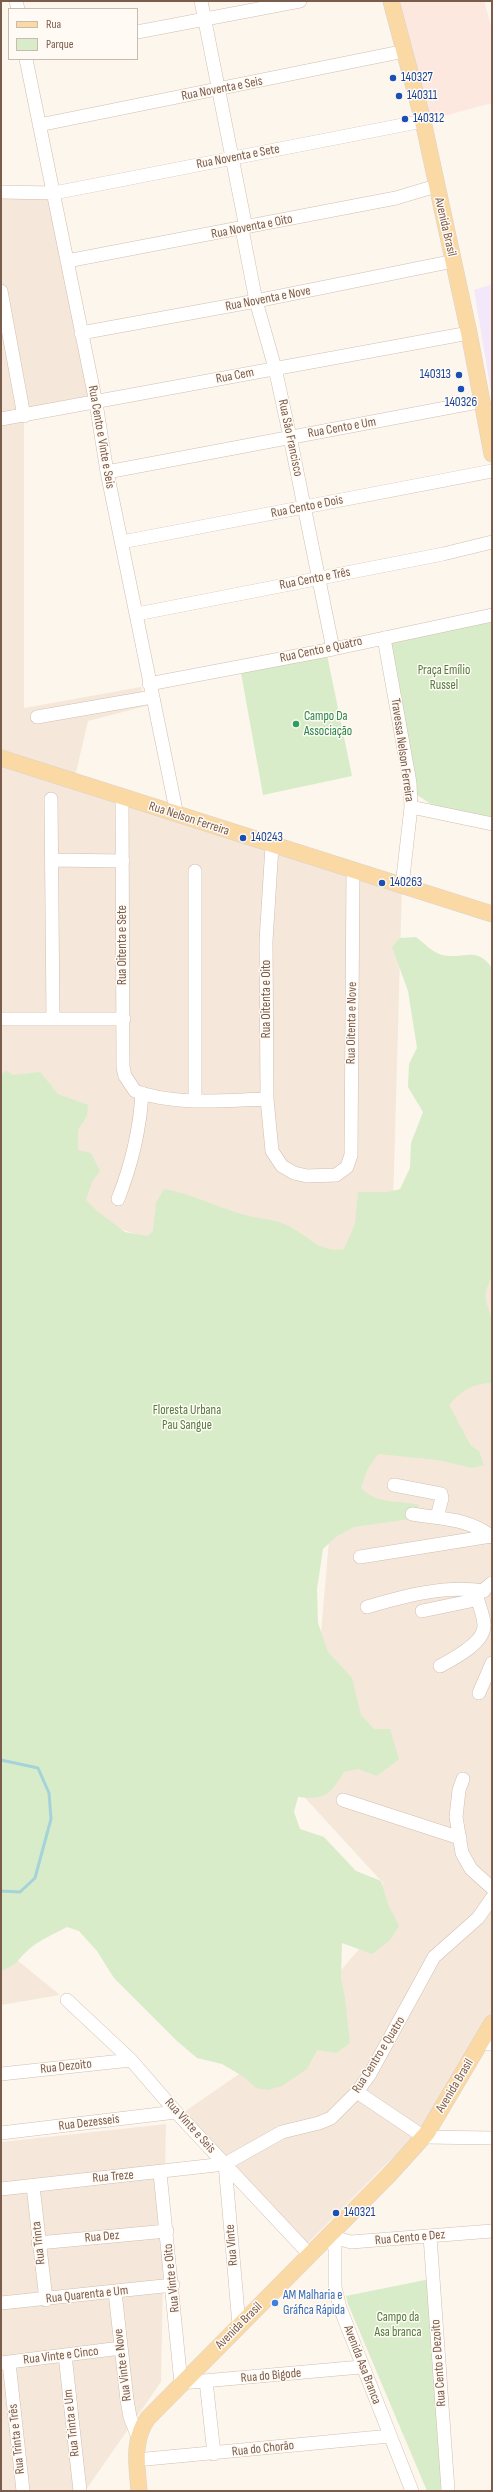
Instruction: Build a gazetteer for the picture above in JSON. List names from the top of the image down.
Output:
{
  "streets": {
    "main road": ["Avenida Brasil", "Rua Nelson Ferreira"],
    "street": [
      "Rua Noventa e Seis",
      "Rua Noventa e Sete",
      "Rua Noventa e Oito",
      "Rua Noventa e Nove",
      "Rua Cem",
      "Rua Cento e Um",
      "Rua Cento e Vinte e Seis",
      "Rua São Francisco",
      "Rua Cento e Dois",
      "Rua Cento e Três",
      "Rua Cento e Quatro",
      "Travessa Nelson Ferreira",
      "Rua Oitenta e Sete",
      "Rua Oitenta e Oito",
      "Rua Oitenta e Nove",
      "Rua Centro e Quatro",
      "Rua Dezoito",
      "Rua Dezesseis",
      "Rua Vinte e Seis",
      "Rua Treze",
      "Rua Dez",
      "Rua Cento e Dez",
      "Rua Trinta",
      "Rua Vinte",
      "Rua Vinte e Oito",
      "Rua Quarenta e Um",
      "Rua Vinte e Cinco",
      "Rua Cento e Dezoito",
      "Rua Vinte e Nove",
      "Avenida Asa Branca",
      "Rua do Bigode",
      "Rua Trinta e Um",
      "Rua Trinta e Três",
      "Rua do Chorão"
    ]
  },
  "crossings": [
    ["Rua Noventa e Seis", "Avenida Brasil"],
    ["Rua Noventa e Seis", "Rua Cento e Vinte e Seis"],
    ["Rua Noventa e Seis", "Rua São Francisco"],
    ["Rua Noventa e Sete", "Avenida Brasil"],
    ["Rua Noventa e Sete", "Rua Cento e Vinte e Seis"],
    ["Rua Noventa e Sete", "Rua São Francisco"],
    ["Rua Noventa e Oito", "Avenida Brasil"],
    ["Rua Noventa e Oito", "Rua Cento e Vinte e Seis"],
    ["Rua Noventa e Oito", "Rua São Francisco"],
    ["Avenida Brasil", "Rua Noventa e Nove"],
    ["Avenida Brasil", "Rua Cem"],
    ["Avenida Brasil", "Rua Cento e Um"],
    ["Avenida Brasil", "Rua Vinte e Seis"],
    ["Avenida Brasil", "Rua Cento e Dez"],
    ["Avenida Brasil", "Rua Vinte"],
    ["Avenida Brasil", "Rua Vinte e Oito"],
    ["Avenida Brasil", "Rua Vinte e Nove"],
    ["Avenida Brasil", "Avenida Asa Branca"],
    ["Avenida Brasil", "Rua do Bigode"],
    ["Avenida Brasil", "Rua do Chorão"],
    ["Rua Noventa e Nove", "Rua Cento e Vinte e Seis"],
    ["Rua Noventa e Nove", "Rua São Francisco"],
    ["Rua Cem", "Rua Cento e Vinte e Seis"],
    ["Rua Cem", "Rua São Francisco"],
    ["Rua Cento e Um", "Rua Cento e Vinte e Seis"],
    ["Rua Cento e Um", "Rua São Francisco"],
    ["Rua Cento e Vinte e Seis", "Rua Cento e Dois"],
    ["Rua Cento e Vinte e Seis", "Rua Cento e Três"],
    ["Rua Cento e Vinte e Seis", "Rua Cento e Quatro"],
    ["Rua Cento e Vinte e Seis", "Rua Nelson Ferreira"],
    ["Rua São Francisco", "Rua Cento e Dois"],
    ["Rua São Francisco", "Rua Cento e Três"],
    ["Rua São Francisco", "Rua Cento e Quatro"],
    ["Rua Cento e Quatro", "Travessa Nelson Ferreira"],
    ["Travessa Nelson Ferreira", "Rua Nelson Ferreira"],
    ["Rua Nelson Ferreira", "Rua Oitenta e Sete"],
    ["Rua Nelson Ferreira", "Rua Oitenta e Oito"],
    ["Rua Nelson Ferreira", "Rua Oitenta e Nove"],
    ["Rua Oitenta e Oito", "Rua Oitenta e Nove"],
    ["Rua Centro e Quatro", "Rua Vinte e Seis"],
    ["Rua Centro e Quatro", "Rua Treze"],
    ["Rua Centro e Quatro", "Rua Vinte"],
    ["Rua Dezoito", "Rua Vinte e Seis"],
    ["Rua Dezesseis", "Rua Vinte e Seis"],
    ["Rua Vinte e Seis", "Rua Treze"],
    ["Rua Vinte e Seis", "Rua Vinte"],
    ["Rua Treze", "Rua Trinta"],
    ["Rua Treze", "Rua Vinte"],
    ["Rua Treze", "Rua Vinte e Oito"],
    ["Rua Dez", "Rua Trinta"],
    ["Rua Dez", "Rua Vinte e Oito"],
    ["Rua Cento e Dez", "Rua Cento e Dezoito"],
    ["Rua Cento e Dez", "Avenida Asa Branca"],
    ["Rua Trinta", "Rua Quarenta e Um"],
    ["Rua Vinte e Oito", "Rua Quarenta e Um"],
    ["Rua Vinte e Oito", "Rua do Bigode"],
    ["Rua Quarenta e Um", "Rua Vinte e Nove"],
    ["Rua Vinte e Cinco", "Rua Vinte e Nove"],
    ["Rua Vinte e Cinco", "Rua Trinta e Um"],
    ["Rua Vinte e Cinco", "Rua Trinta e Três"],
    ["Avenida Asa Branca", "Rua do Bigode"],
    ["Avenida Asa Branca", "Rua do Chorão"]
  ],
  "parks": ["Praça Emílio Russel", "Floresta Urbana Pau Sangue", "Campo da Asa branca"],
  "places": [
    "140327",
    "140311",
    "140312",
    "140313",
    "140326",
    "Campo Da Associação",
    "140243",
    "140263",
    "140321",
    "AM Malharia e Gráfica Rápida"
  ],
  "legend": ["Rua", "Parque"]
}
